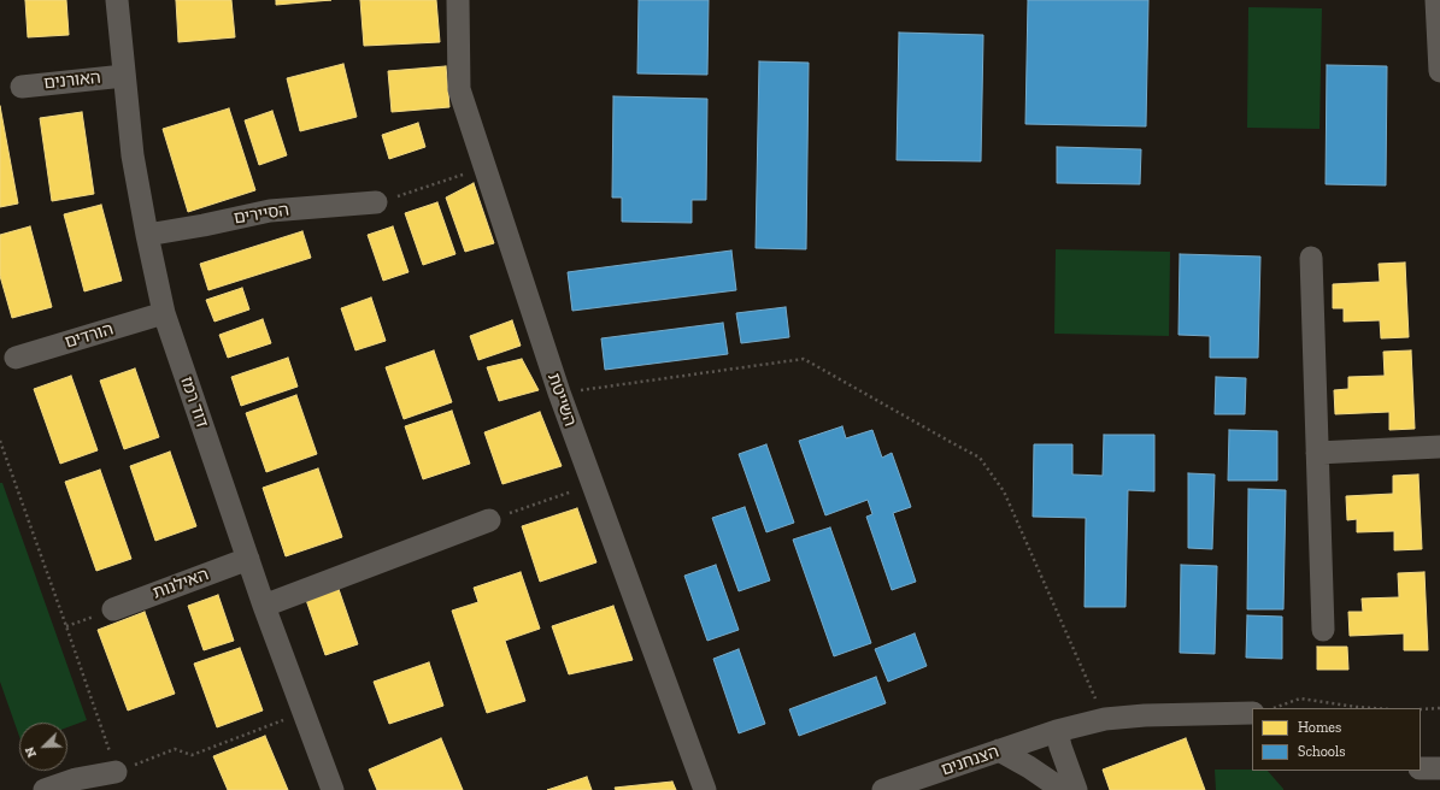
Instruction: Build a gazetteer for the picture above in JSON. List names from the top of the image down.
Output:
{
  "streets": {
    "street": [
      "האורנים",
      "הסיירים",
      "הורדים",
      "השייטת",
      "דוד רמז",
      "האילנות",
      "הצנחנים"
    ]
  },
  "crossings": [
    ["האורנים", "דוד רמז"],
    ["הסיירים", "דוד רמז"],
    ["הורדים", "דוד רמז"],
    ["דוד רמז", "האילנות"]
  ],
  "legend": ["Homes", "Schools"],
  "north": "bottom left"
}
